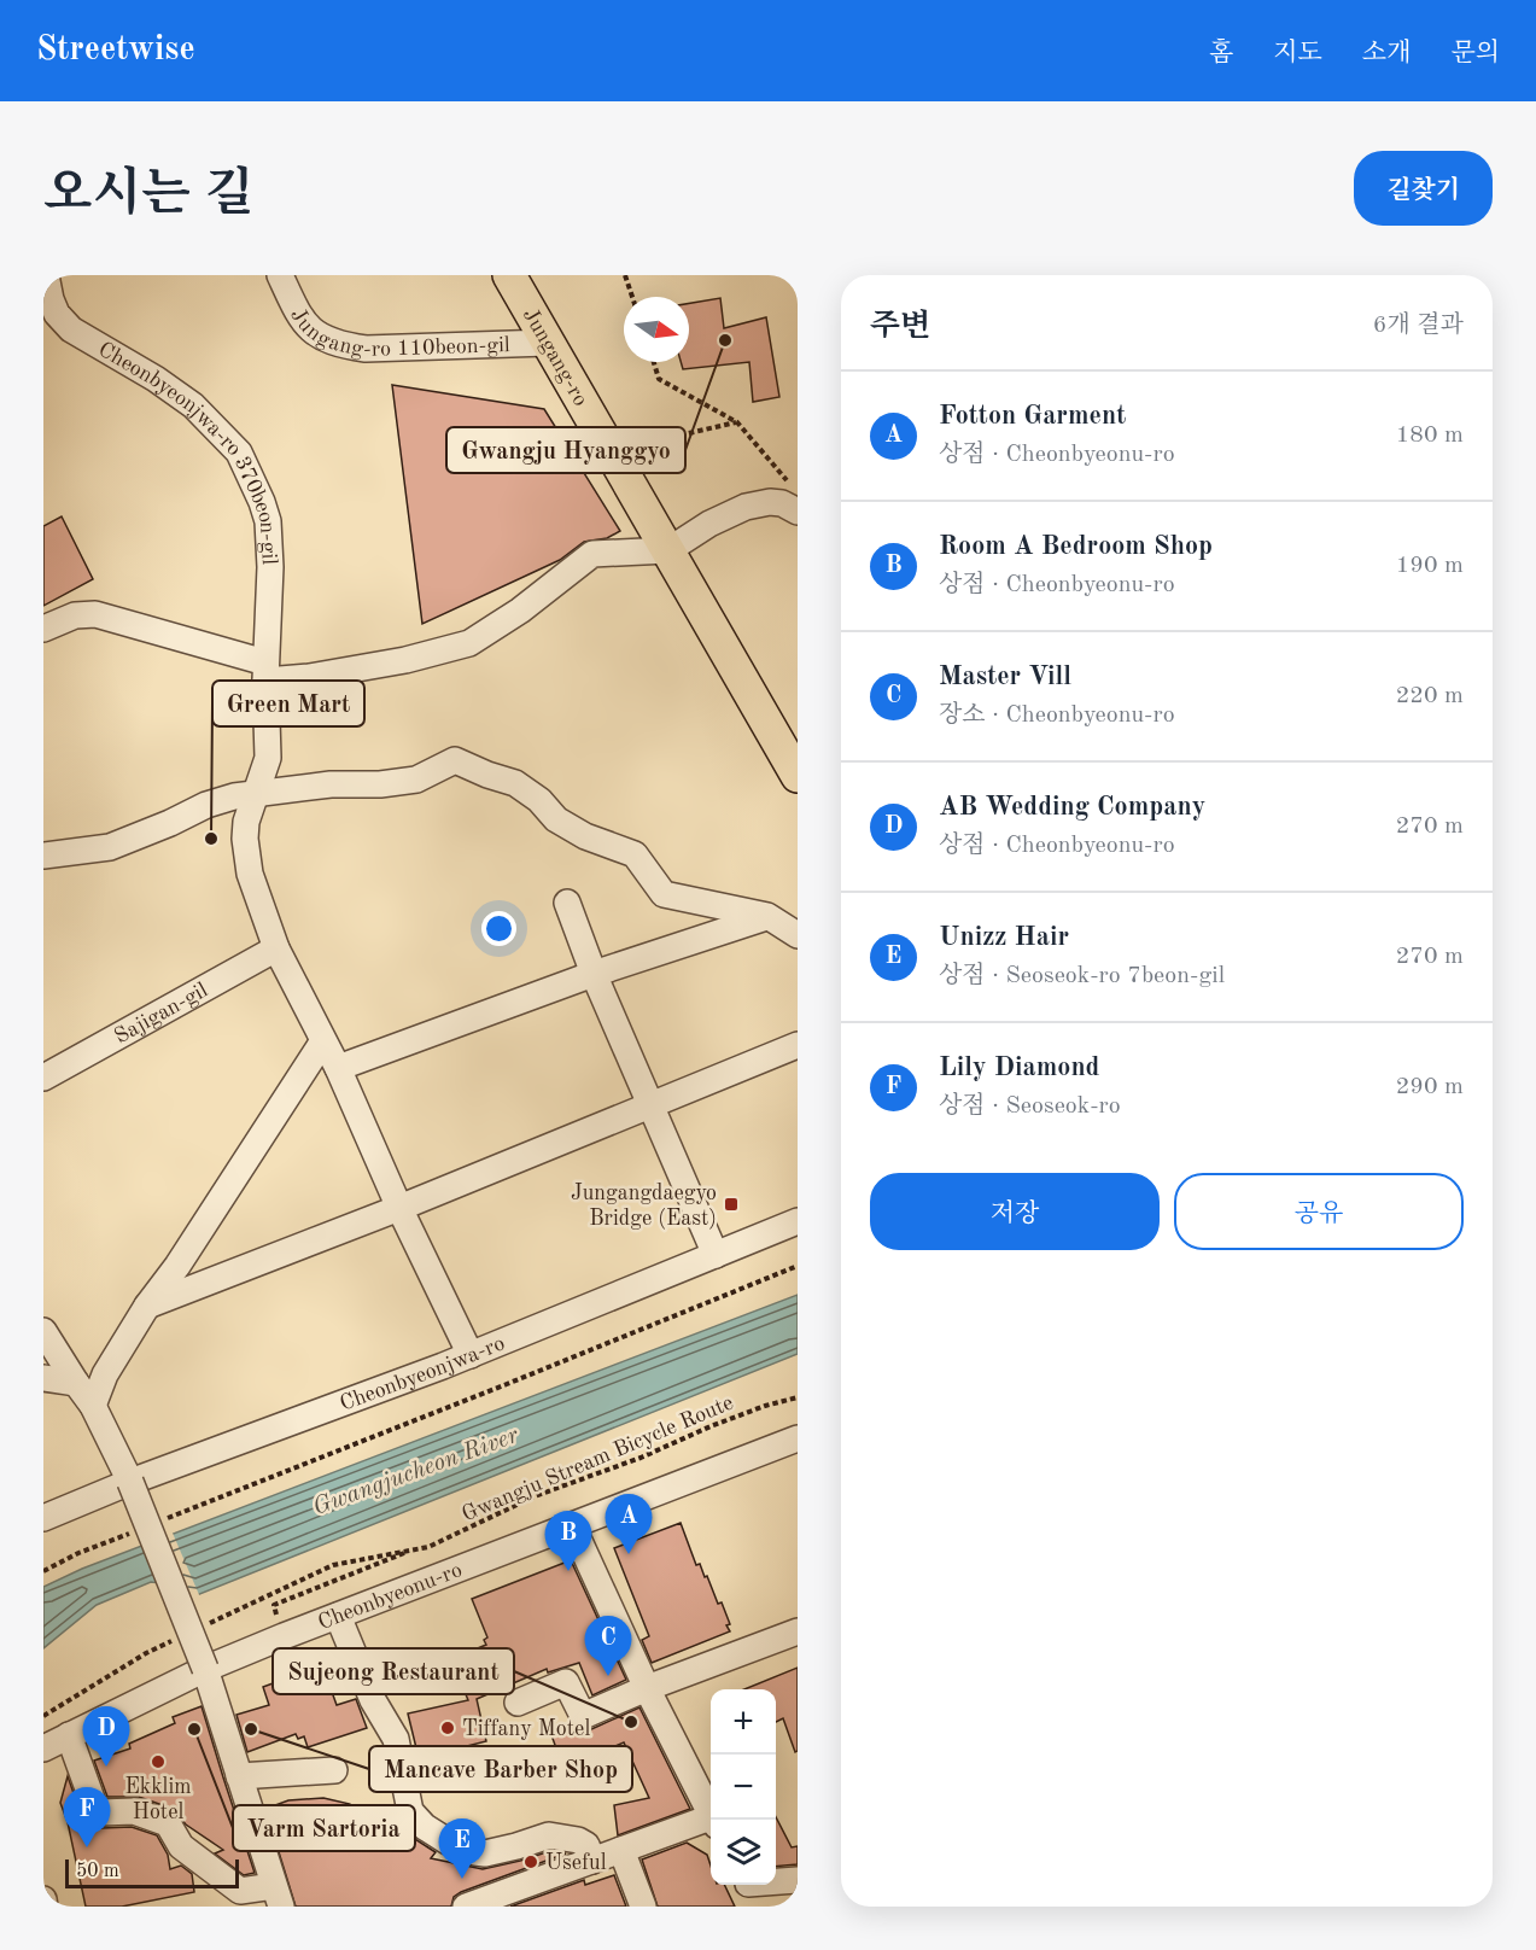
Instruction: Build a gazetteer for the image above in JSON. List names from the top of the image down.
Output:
{
  "streets": {
    "main road": ["Jungang-ro"],
    "street": [
      "Jungang-ro 110beon-gil",
      "Cheonbyeonjwa-ro 370beon-gil",
      "Sajigan-gil",
      "Cheonbyeonjwa-ro",
      "Cheonbyeonu-ro"
    ],
    "path": ["Gwangju Stream Bicycle Route"]
  },
  "crossings": [
    ["Jungang-ro 110beon-gil", "Jungang-ro"],
    ["Cheonbyeonjwa-ro 370beon-gil", "Sajigan-gil"],
    ["Cheonbyeonjwa-ro 370beon-gil", "Cheonbyeonjwa-ro"]
  ],
  "water": ["Gwangjucheon River"],
  "places": {
    "other": [
      "Gwangju Hyanggyo",
      "Green Mart",
      "Sujeong Restaurant",
      "Tiffany Motel",
      "Varm Sartoria",
      "Mancave Barber Shop",
      "Ekklim Hotel",
      "Useful"
    ],
    "transit": ["Jungangdaegyo Bridge (East)"]
  },
  "scale_bar": "50 m",
  "north": "right",
  "page": {
    "header": "Streetwise",
    "nav": [
      "홈",
      "지도",
      "소개",
      "문의"
    ],
    "title": "오시는 길",
    "buttons": [
      "길찾기",
      ["저장", "공유"]
    ],
    "heading": ["주변", "6개 결과"],
    "list": [
      {
        "mark": "A",
        "name": "Fotton Garment",
        "note": "상점 · Cheonbyeonu-ro",
        "value": "180 m"
      },
      {
        "mark": "B",
        "name": "Room A Bedroom Shop",
        "note": "상점 · Cheonbyeonu-ro",
        "value": "190 m"
      },
      {
        "mark": "C",
        "name": "Master Vill",
        "note": "장소 · Cheonbyeonu-ro",
        "value": "220 m"
      },
      {
        "mark": "D",
        "name": "AB Wedding Company",
        "note": "상점 · Cheonbyeonu-ro",
        "value": "270 m"
      },
      {
        "mark": "E",
        "name": "Unizz Hair",
        "note": "상점 · Seoseok-ro 7beon-gil",
        "value": "270 m"
      },
      {
        "mark": "F",
        "name": "Lily Diamond",
        "note": "상점 · Seoseok-ro",
        "value": "290 m"
      }
    ],
    "pins": [
      "A",
      "B",
      "C",
      "D",
      "F",
      "E"
    ],
    "map_buttons": ["+", "−"],
    "scale": "50 m"
  }
}
